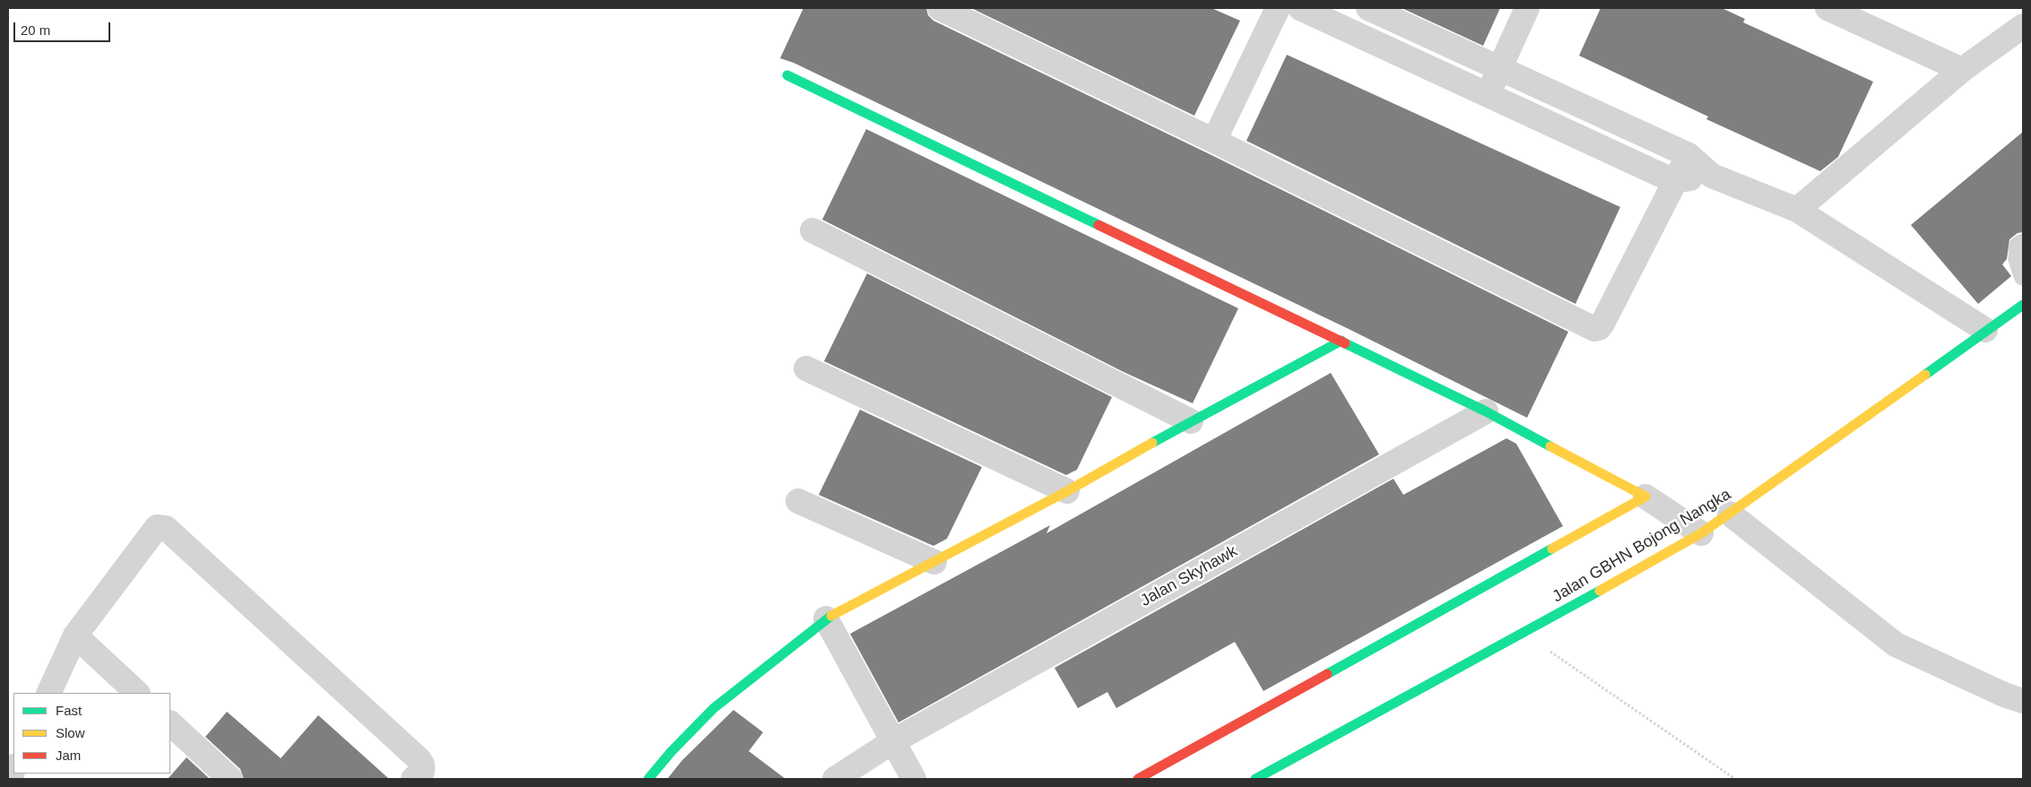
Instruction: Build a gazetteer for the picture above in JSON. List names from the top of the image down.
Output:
{
  "streets": {
    "street": ["Jalan GBHN Bojong Nangka", "Jalan Skyhawk"]
  },
  "legend": ["Fast", "Slow", "Jam"],
  "scale_bar": "20 m"
}
